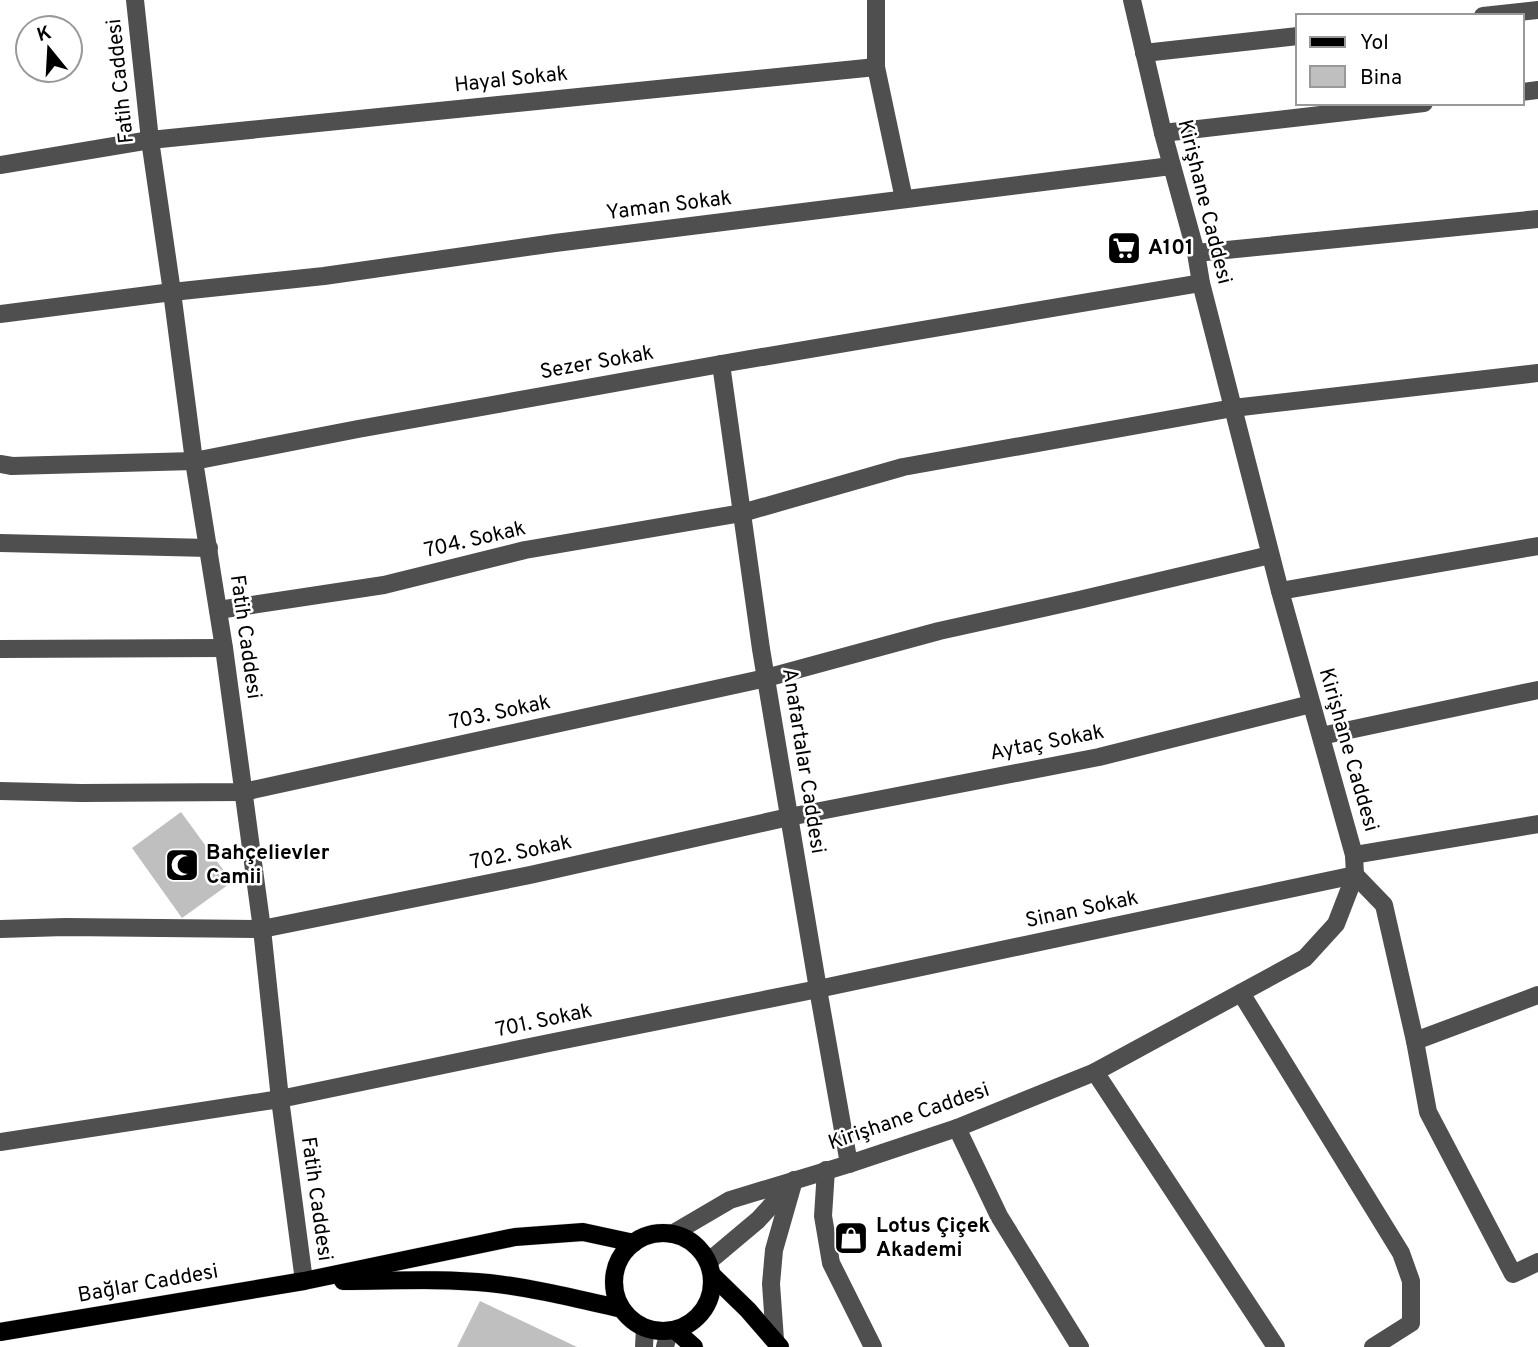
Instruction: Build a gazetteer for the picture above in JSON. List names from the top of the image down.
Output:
{
  "streets": {
    "main road": ["Bağlar Caddesi"],
    "street": [
      "Hayal Sokak",
      "Fatih Caddesi",
      "Kirişhane Caddesi",
      "Yaman Sokak",
      "Sezer Sokak",
      "704. Sokak",
      "703. Sokak",
      "Aytaç Sokak",
      "Anafartalar Caddesi",
      "702. Sokak",
      "Sinan Sokak",
      "701. Sokak"
    ]
  },
  "crossings": [
    ["Hayal Sokak", "Fatih Caddesi"],
    ["Fatih Caddesi", "Yaman Sokak"],
    ["Fatih Caddesi", "Sezer Sokak"],
    ["Fatih Caddesi", "704. Sokak"],
    ["Fatih Caddesi", "703. Sokak"],
    ["Fatih Caddesi", "702. Sokak"],
    ["Fatih Caddesi", "701. Sokak"],
    ["Fatih Caddesi", "Bağlar Caddesi"],
    ["Kirişhane Caddesi", "Yaman Sokak"],
    ["Kirişhane Caddesi", "Sezer Sokak"],
    ["Kirişhane Caddesi", "704. Sokak"],
    ["Kirişhane Caddesi", "703. Sokak"],
    ["Kirişhane Caddesi", "Aytaç Sokak"],
    ["Kirişhane Caddesi", "Anafartalar Caddesi"],
    ["Kirişhane Caddesi", "Sinan Sokak"],
    ["Sezer Sokak", "Anafartalar Caddesi"],
    ["704. Sokak", "Anafartalar Caddesi"],
    ["703. Sokak", "Anafartalar Caddesi"],
    ["Aytaç Sokak", "Anafartalar Caddesi"],
    ["Aytaç Sokak", "702. Sokak"],
    ["Anafartalar Caddesi", "702. Sokak"],
    ["Anafartalar Caddesi", "Sinan Sokak"],
    ["Anafartalar Caddesi", "701. Sokak"],
    ["Sinan Sokak", "701. Sokak"]
  ],
  "places": {
    "supermarket": ["A101"],
    "mosque": ["Bahçelievler Camii"],
    "shop": ["Lotus Çiçek Akademi"]
  },
  "legend": ["Yol", "Bina"],
  "north": "top"
}
